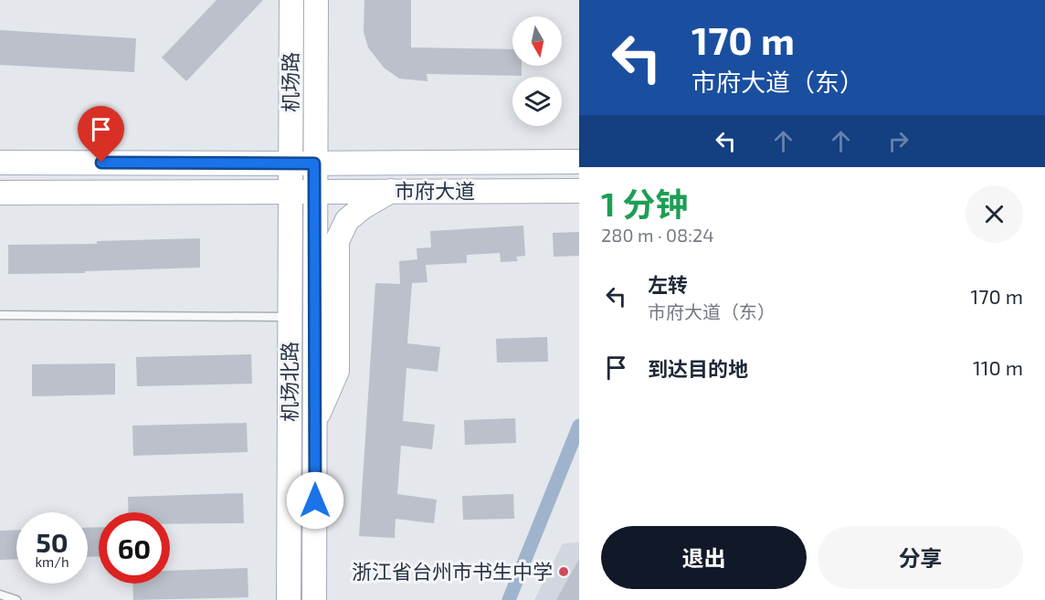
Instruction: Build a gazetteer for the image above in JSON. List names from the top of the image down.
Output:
{
  "streets": {
    "main road": ["机场路", "市府大道", "机场北路"]
  },
  "crossings": [
    ["机场路", "市府大道"],
    ["机场路", "机场北路"],
    ["市府大道", "机场北路"]
  ],
  "places": ["浙江省台州市书生中学"],
  "north": "bottom",
  "page": {
    "turn": ["170 m", "市府大道（东）"],
    "heading": ["1 分钟", "280 m · 08:24"],
    "list": [
      {
        "name": "左转",
        "note": "市府大道（东）",
        "value": "170 m"
      },
      {
        "name": "到达目的地",
        "value": "110 m"
      }
    ],
    "speed": "50 km/h",
    "limit": "60",
    "buttons": ["退出", "分享"]
  }
}
